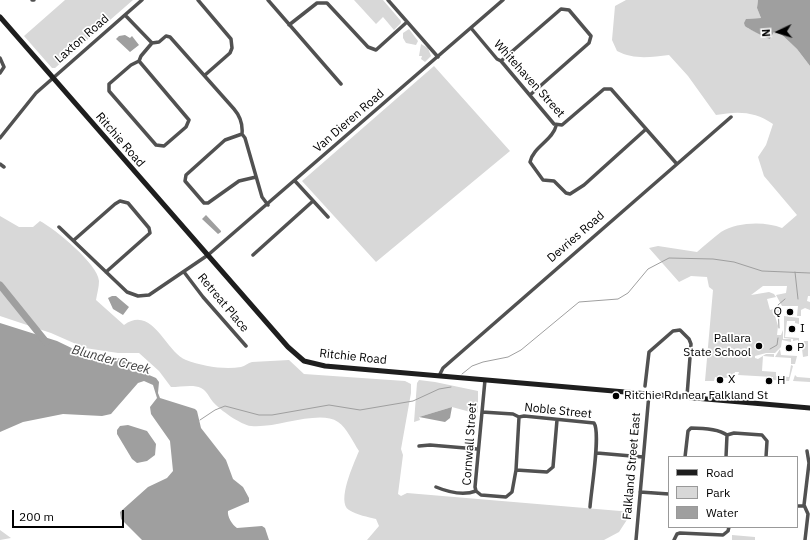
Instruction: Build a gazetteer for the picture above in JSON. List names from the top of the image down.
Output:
{
  "streets": {
    "street": [
      "Laxton Road",
      "Whitehaven Street",
      "Van Dieren Road",
      "Ritchie Road",
      "Devries Road",
      "Retreat Place",
      "Noble Street",
      "Cornwall Street",
      "Falkland Street East"
    ]
  },
  "crossings": [
    ["Laxton Road", "Ritchie Road"],
    ["Whitehaven Street", "Van Dieren Road"],
    ["Whitehaven Street", "Devries Road"],
    ["Van Dieren Road", "Ritchie Road"],
    ["Van Dieren Road", "Retreat Place"],
    ["Ritchie Road", "Devries Road"],
    ["Ritchie Road", "Cornwall Street"],
    ["Ritchie Road", "Falkland Street East"],
    ["Noble Street", "Cornwall Street"]
  ],
  "water": ["Blunder Creek"],
  "places": [
    "Q",
    "I",
    "Pallara State School",
    "P",
    "X",
    "H",
    "Ritchie Rd near Falkland St"
  ],
  "legend": ["Road", "Park", "Water"],
  "scale_bar": "200 m",
  "north": "left"
}
